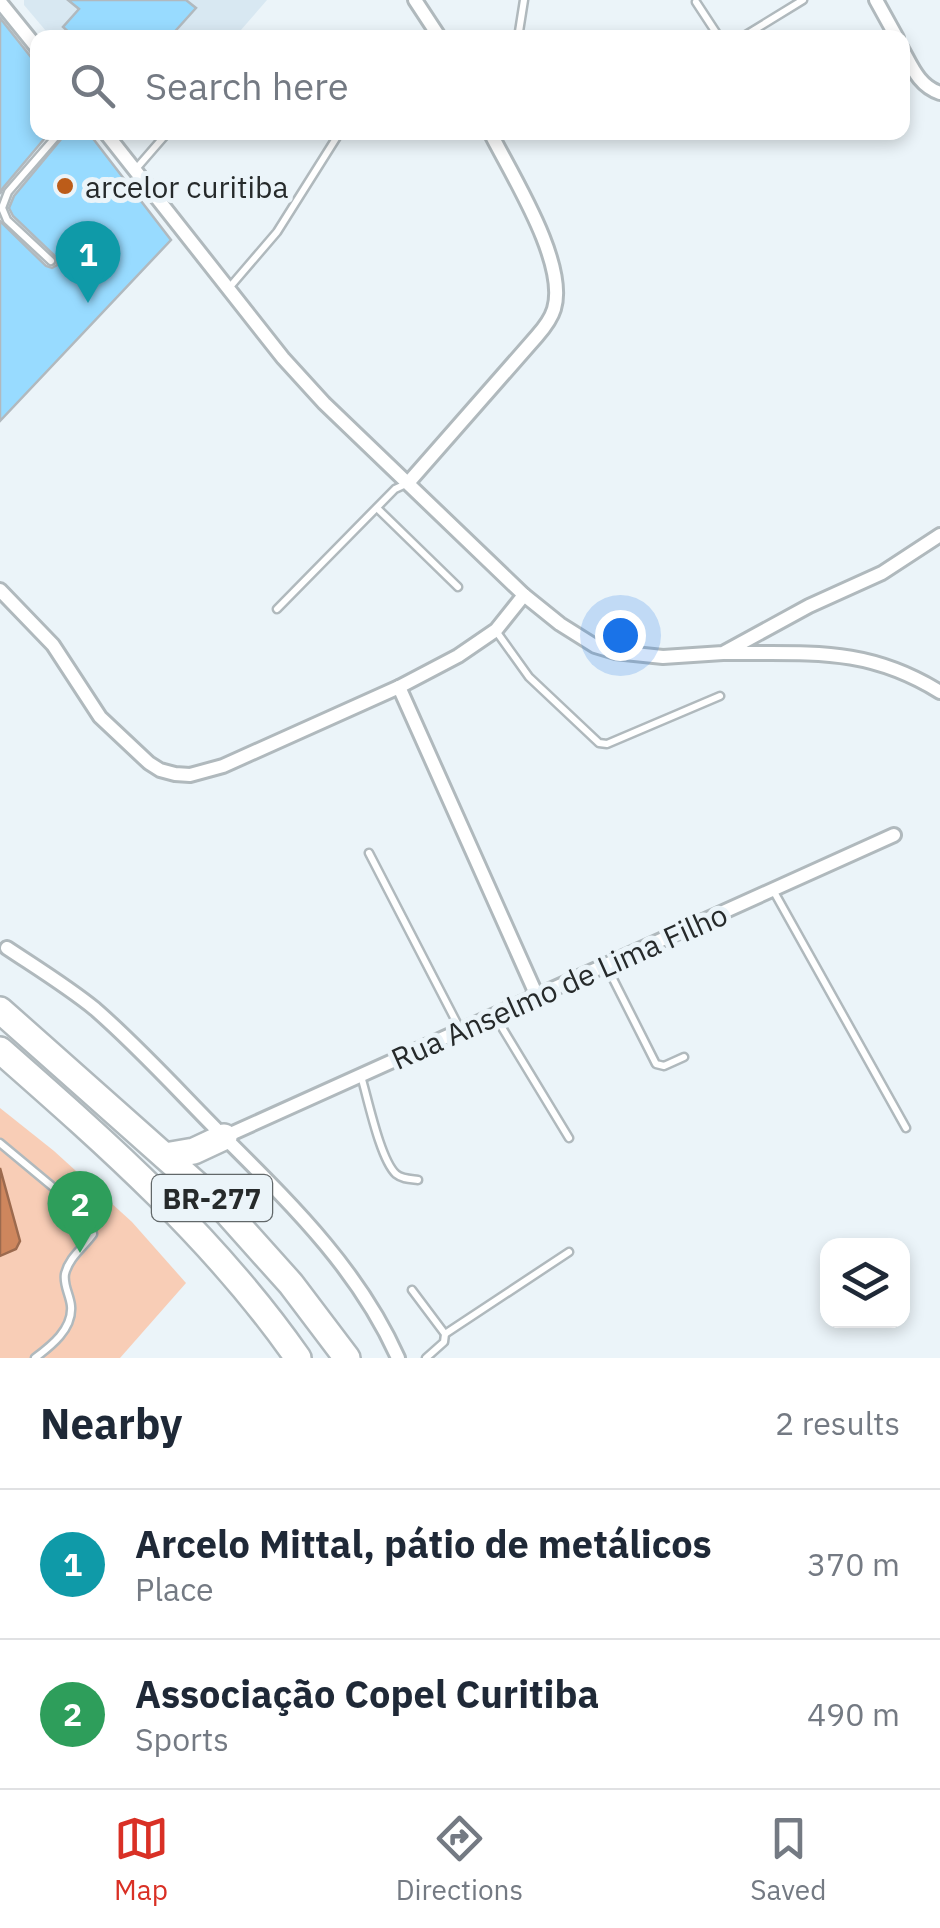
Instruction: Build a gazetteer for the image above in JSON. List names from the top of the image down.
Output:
{
  "streets": {
    "highway": ["BR-277"],
    "street": ["Rua Anselmo de Lima Filho"]
  },
  "places": ["arcelor curitiba"],
  "page": {
    "search": "Search here",
    "pins": ["1", "2"],
    "heading": ["Nearby", "2 results"],
    "list": [
      {
        "mark": "1",
        "name": "Arcelo Mittal, pátio de metálicos",
        "note": "Place",
        "value": "370 m"
      },
      {
        "mark": "2",
        "name": "Associação Copel Curitiba",
        "note": "Sports",
        "value": "490 m"
      }
    ],
    "nav": ["Map", "Directions", "Saved"]
  }
}
